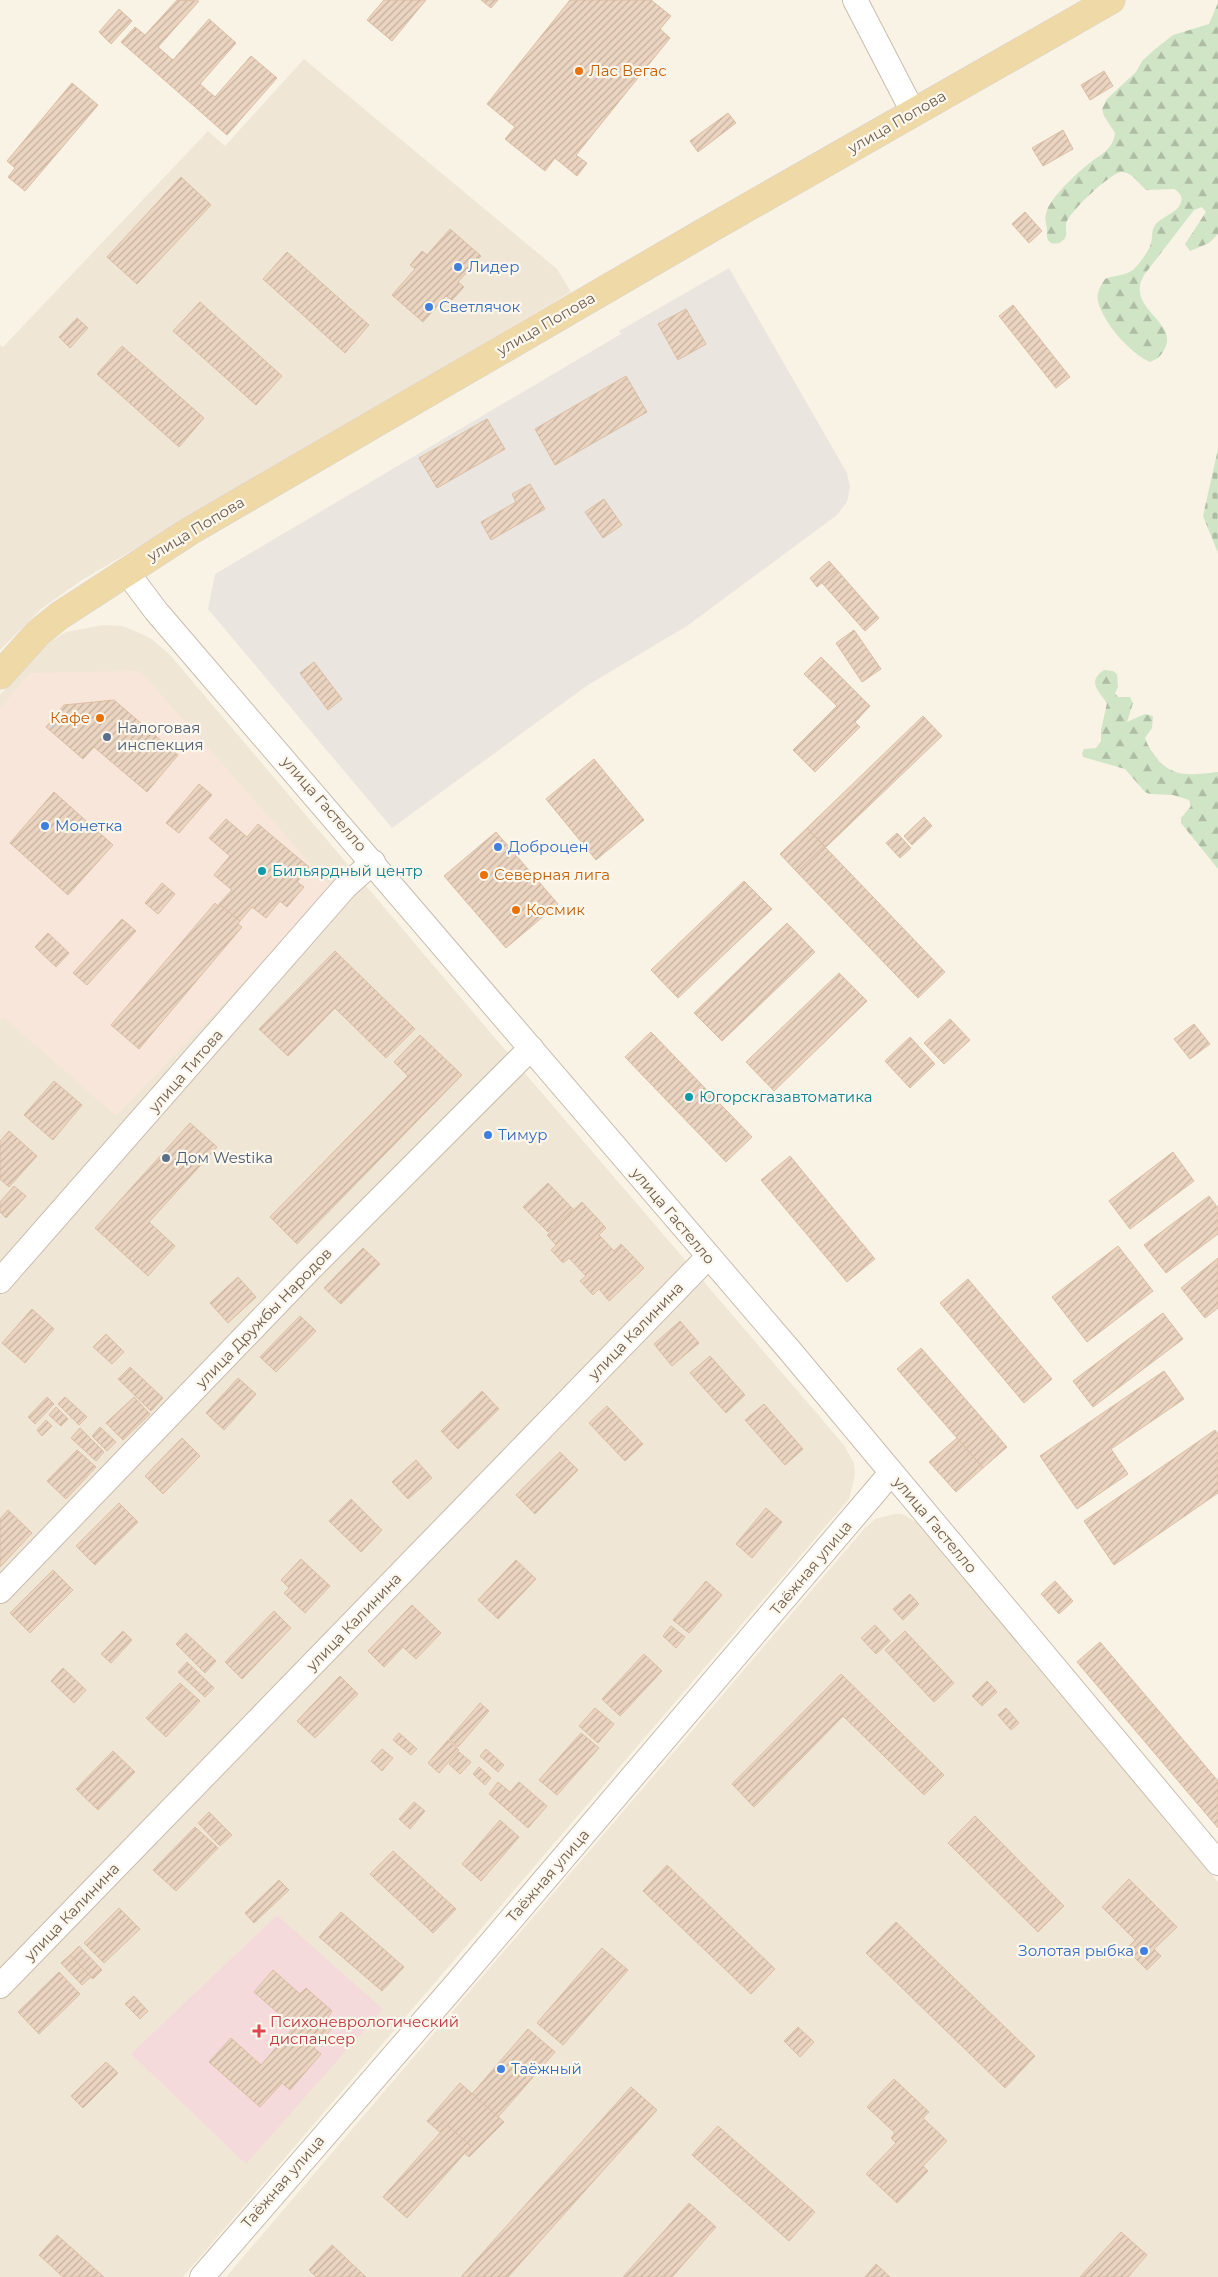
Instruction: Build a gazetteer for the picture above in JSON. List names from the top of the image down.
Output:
{
  "streets": {
    "main road": ["улица Попова"],
    "street": [
      "улица Гастелло",
      "улица Титова",
      "улица Дружбы Народов",
      "улица Калинина",
      "Таёжная улица"
    ]
  },
  "crossings": [
    ["улица Попова", "улица Гастелло"],
    ["улица Гастелло", "улица Титова"],
    ["улица Гастелло", "улица Дружбы Народов"],
    ["улица Гастелло", "улица Калинина"],
    ["улица Гастелло", "Таёжная улица"]
  ],
  "places": {
    "other": [
      "Лас Вегас",
      "Лидер",
      "Светлячок",
      "Кафе",
      "Налоговая инспекция",
      "Монетка",
      "Доброцен",
      "Бильярдный центр",
      "Северная лига",
      "Космик",
      "Югорскгазавтоматика",
      "Тимур",
      "Дом Westika",
      "Золотая рыбка",
      "Таёжный"
    ],
    "health": ["Психоневрологический диспансер"]
  }
}
